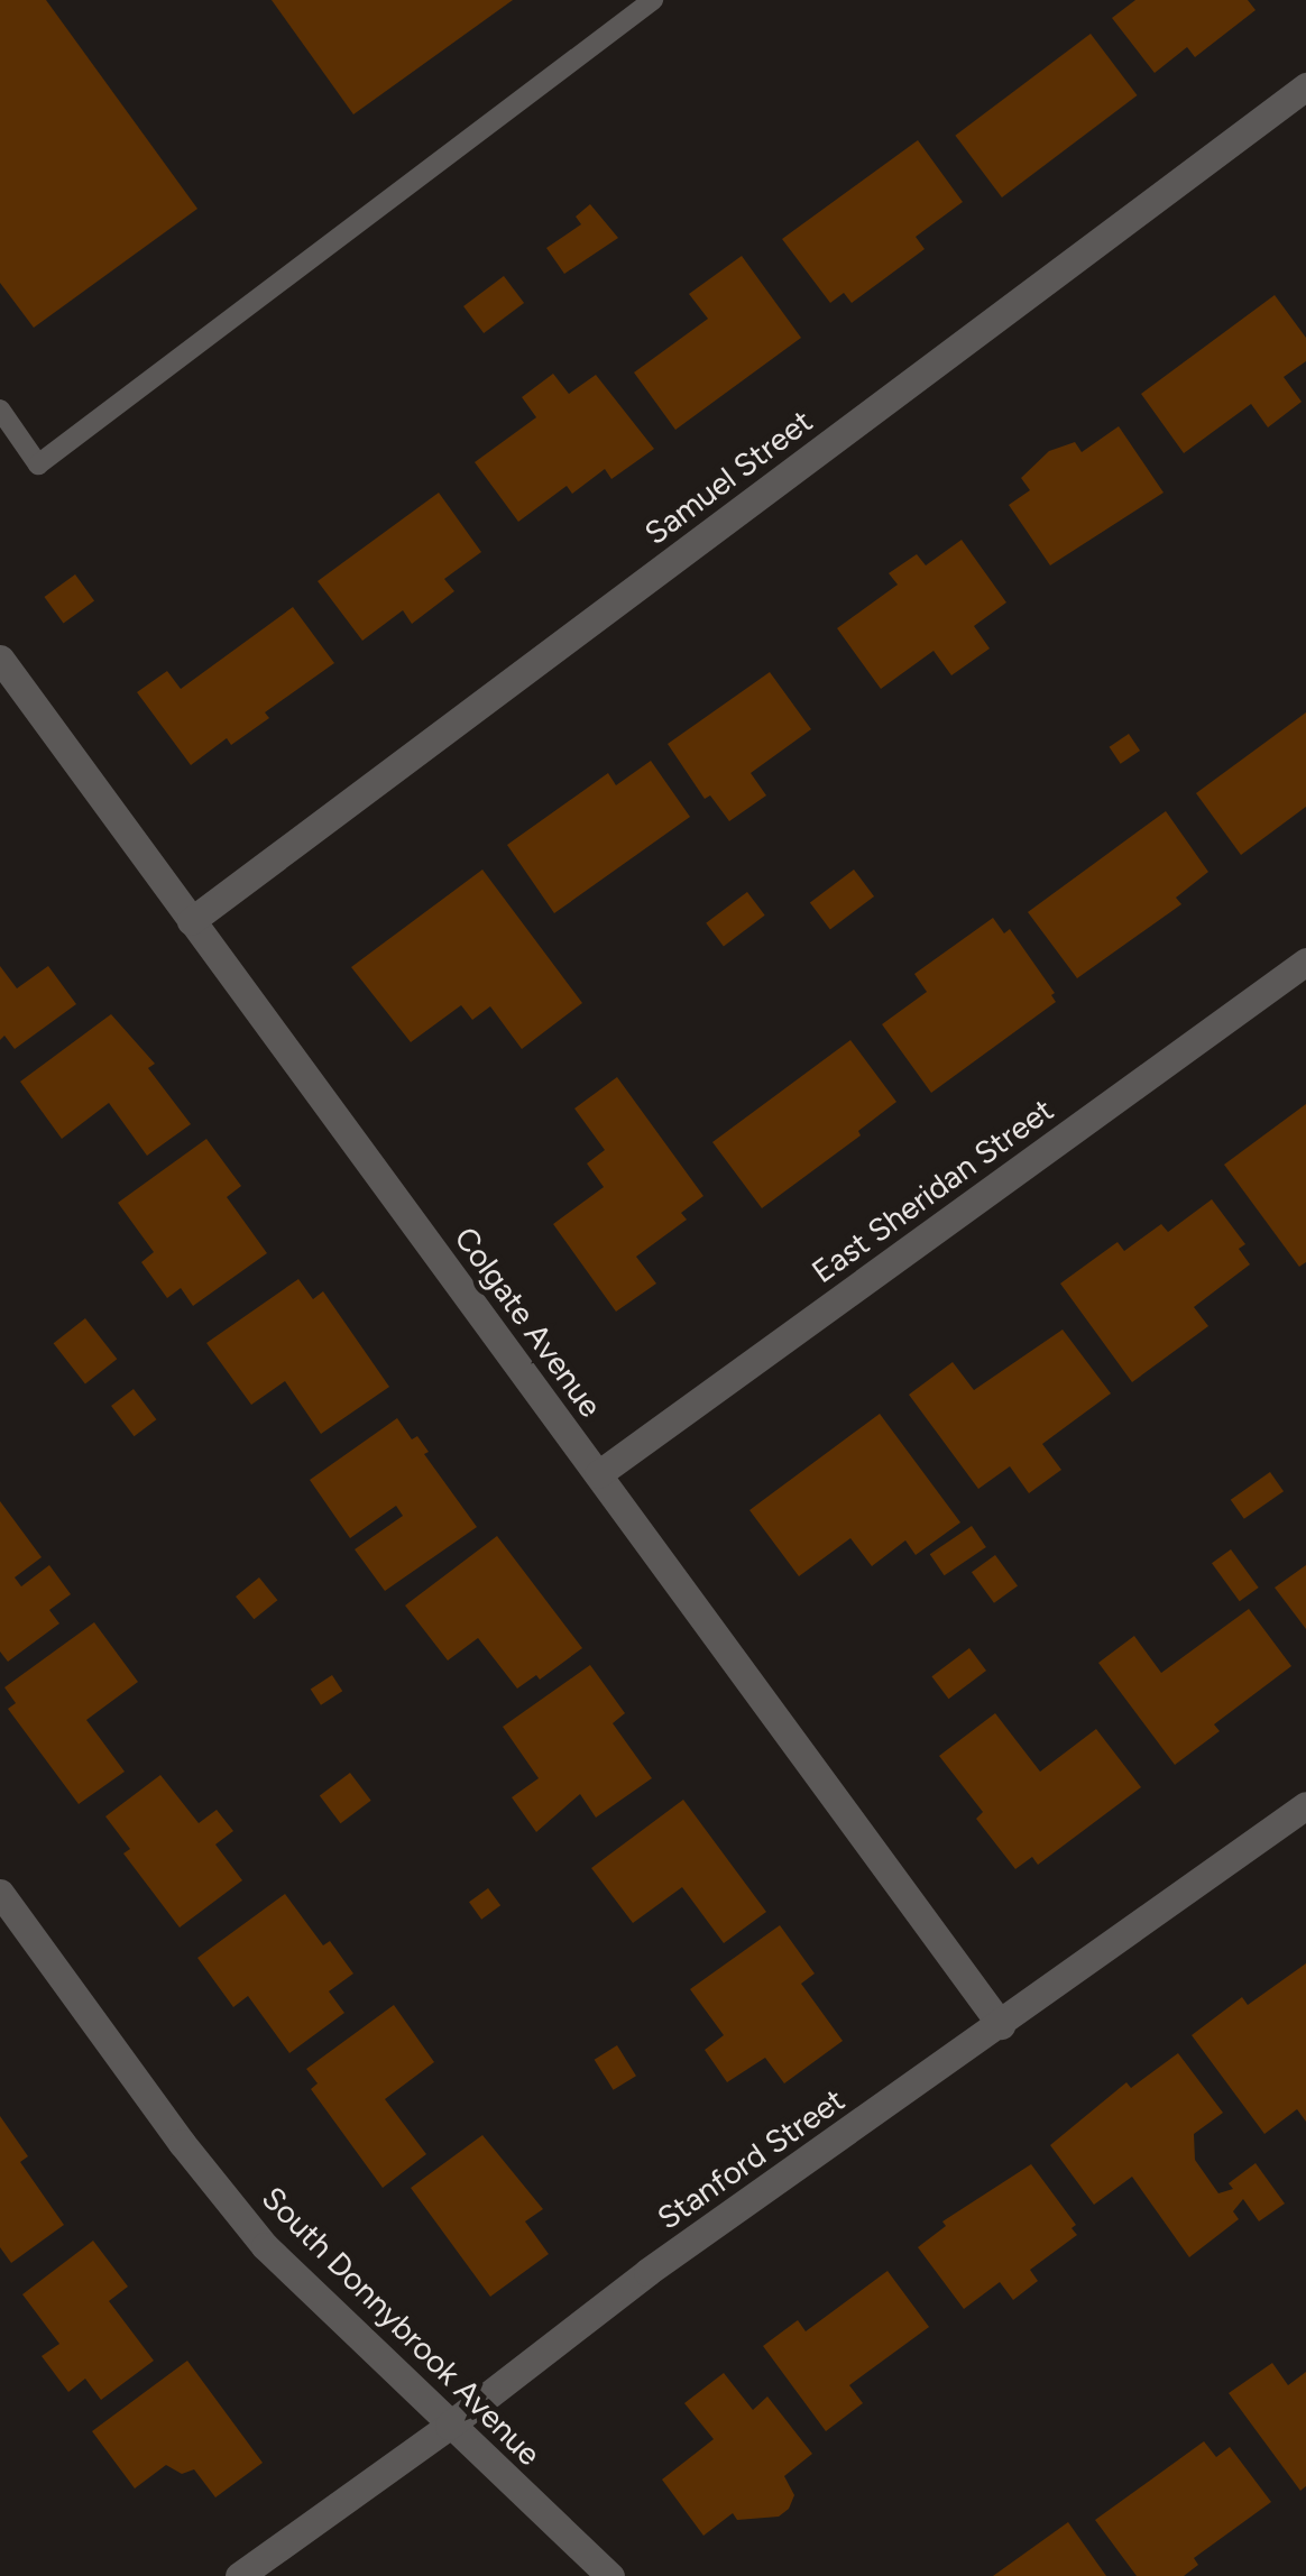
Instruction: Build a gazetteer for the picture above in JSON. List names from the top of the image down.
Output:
{
  "streets": {
    "street": [
      "Samuel Street",
      "East Sheridan Street",
      "Colgate Avenue",
      "Stanford Street",
      "South Donnybrook Avenue"
    ]
  },
  "crossings": [
    ["Samuel Street", "Colgate Avenue"],
    ["East Sheridan Street", "Colgate Avenue"],
    ["Colgate Avenue", "Stanford Street"],
    ["Stanford Street", "South Donnybrook Avenue"]
  ]
}
